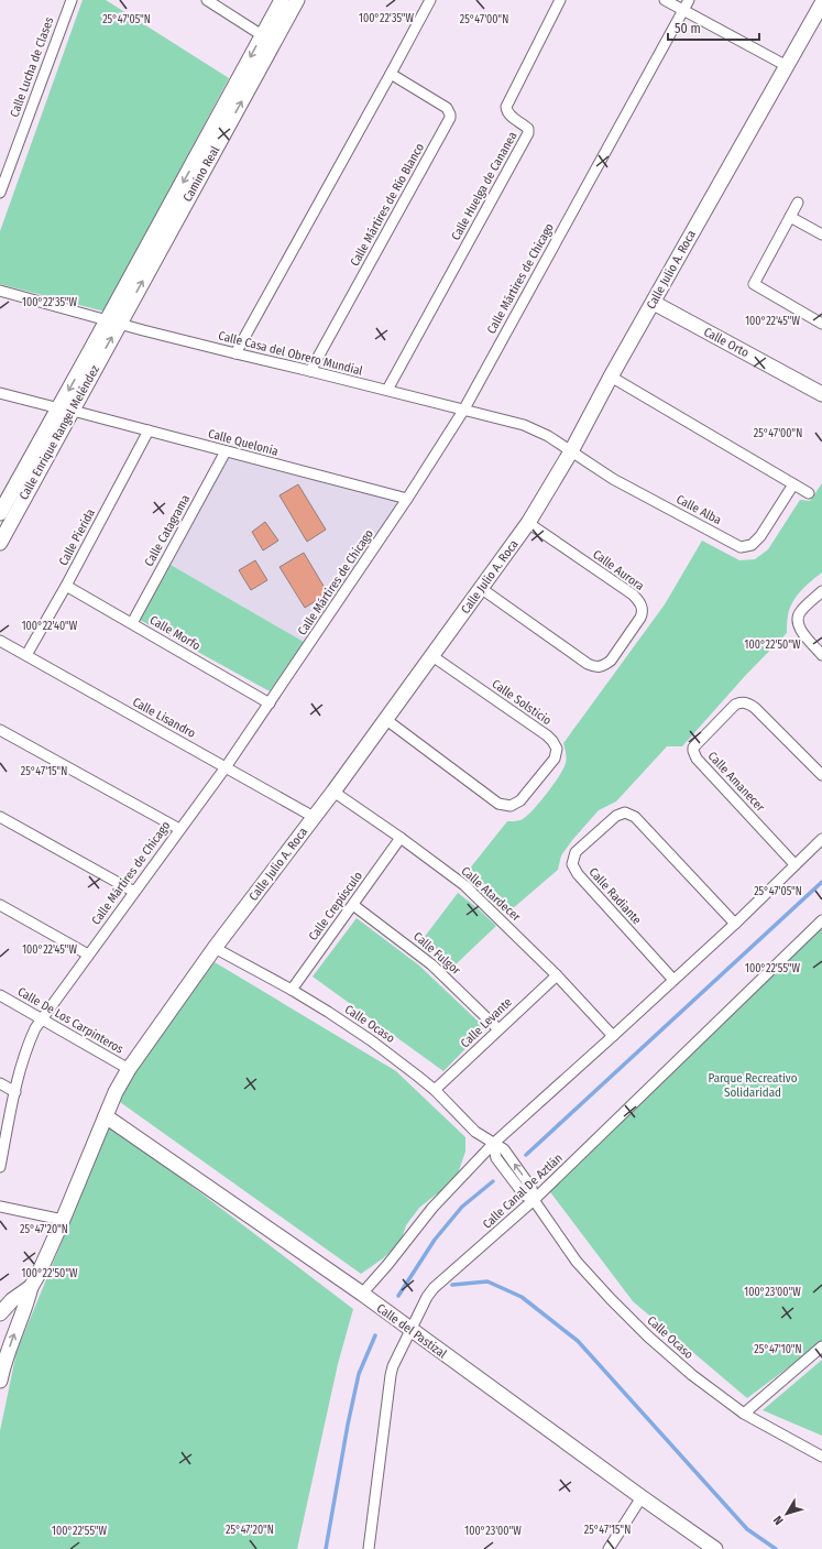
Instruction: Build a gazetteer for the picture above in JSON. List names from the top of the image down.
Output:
{
  "streets": {
    "street": [
      "Calle Lucha de Clases",
      "Camino Real",
      "Calle Huelga de Cananea",
      "Calle Mártires de Río Blanco",
      "Calle Julio A. Roca",
      "Calle Mártires de Chicago",
      "Calle Orto",
      "Calle Casa del Obrero Mundial",
      "Calle Enrique Rangel Meléndez",
      "Calle Quelonia",
      "Calle Alba",
      "Calle Catagrama",
      "Calle Pierida",
      "Calle Aurora",
      "Calle Morfo",
      "Calle Solsticio",
      "Calle Lisandro",
      "Calle Amanecer",
      "Calle Atardecer",
      "Calle Radiante",
      "Calle Crepúsculo",
      "Calle Fulgor",
      "Calle De Los Carpinteros",
      "Calle Levante",
      "Calle Ocaso",
      "Calle Canal De Aztlán",
      "Calle del Pastizal"
    ]
  },
  "crossings": [
    ["Camino Real", "Calle Casa del Obrero Mundial"],
    ["Camino Real", "Calle Enrique Rangel Meléndez"],
    ["Calle Huelga de Cananea", "Calle Casa del Obrero Mundial"],
    ["Calle Mártires de Río Blanco", "Calle Casa del Obrero Mundial"],
    ["Calle Julio A. Roca", "Calle Orto"],
    ["Calle Julio A. Roca", "Calle Casa del Obrero Mundial"],
    ["Calle Julio A. Roca", "Calle Alba"],
    ["Calle Julio A. Roca", "Calle Aurora"],
    ["Calle Julio A. Roca", "Calle Solsticio"],
    ["Calle Julio A. Roca", "Calle Lisandro"],
    ["Calle Julio A. Roca", "Calle Atardecer"],
    ["Calle Julio A. Roca", "Calle De Los Carpinteros"],
    ["Calle Julio A. Roca", "Calle Ocaso"],
    ["Calle Julio A. Roca", "Calle del Pastizal"],
    ["Calle Mártires de Chicago", "Calle Casa del Obrero Mundial"],
    ["Calle Mártires de Chicago", "Calle Quelonia"],
    ["Calle Mártires de Chicago", "Calle Morfo"],
    ["Calle Mártires de Chicago", "Calle Lisandro"],
    ["Calle Mártires de Chicago", "Calle De Los Carpinteros"],
    ["Calle Casa del Obrero Mundial", "Calle Enrique Rangel Meléndez"],
    ["Calle Casa del Obrero Mundial", "Calle Alba"],
    ["Calle Enrique Rangel Meléndez", "Calle Quelonia"],
    ["Calle Quelonia", "Calle Catagrama"],
    ["Calle Quelonia", "Calle Pierida"],
    ["Calle Catagrama", "Calle Morfo"],
    ["Calle Pierida", "Calle Morfo"],
    ["Calle Pierida", "Calle Lisandro"],
    ["Calle Atardecer", "Calle Crepúsculo"],
    ["Calle Atardecer", "Calle Levante"],
    ["Calle Crepúsculo", "Calle Fulgor"],
    ["Calle Crepúsculo", "Calle Ocaso"],
    ["Calle Fulgor", "Calle Levante"],
    ["Calle Levante", "Calle Ocaso"],
    ["Calle Ocaso", "Calle Canal De Aztlán"],
    ["Calle Canal De Aztlán", "Calle del Pastizal"]
  ],
  "parks": ["Parque Recreativo Solidaridad"],
  "scale_bar": "50 m",
  "north": "bottom left",
  "coordinates": [
    "100°22'35\"W",
    "25°47'05\"N",
    "25°47'00\"N",
    "100°22'45\"W",
    "100°22'40\"W",
    "100°22'50\"W",
    "25°47'15\"N",
    "100°22'55\"W",
    "25°47'20\"N",
    "100°23'00\"W",
    "25°47'10\"N"
  ]
}
